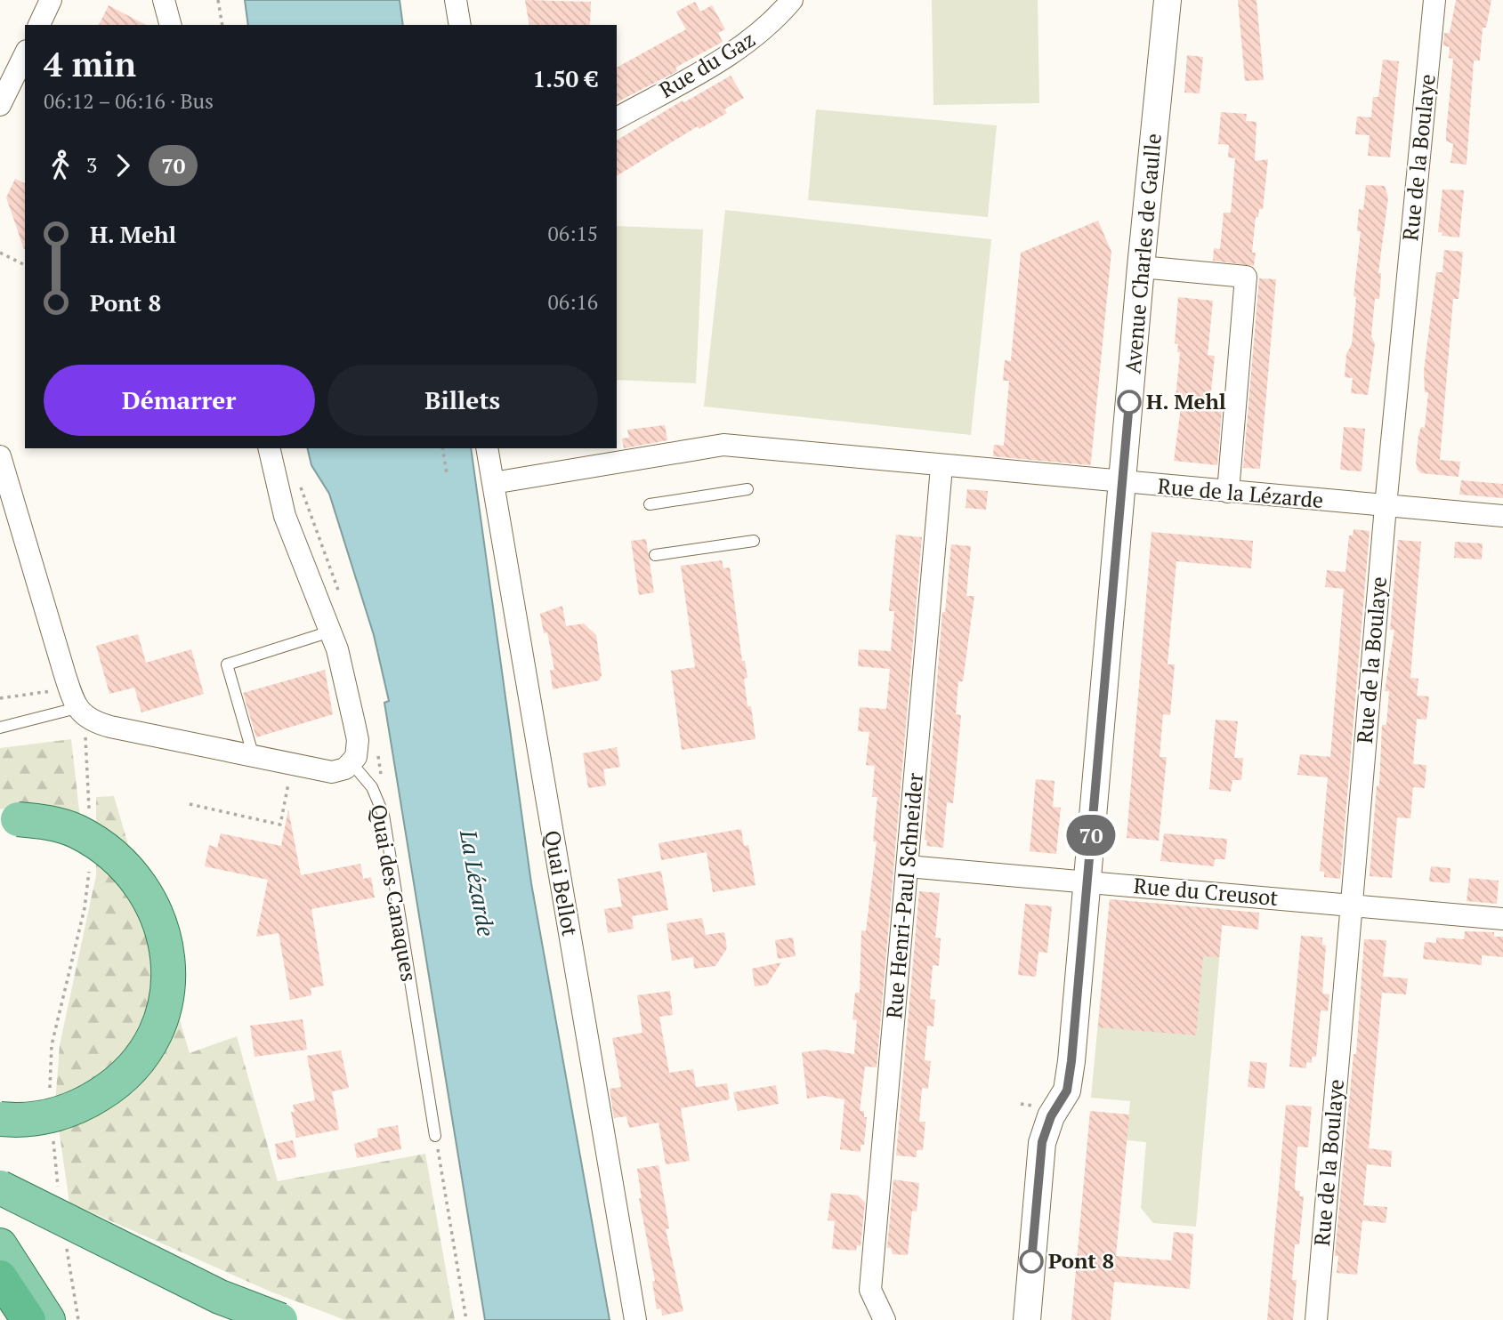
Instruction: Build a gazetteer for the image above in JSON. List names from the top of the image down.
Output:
{
  "streets": {
    "street": [
      "Rue du Gaz",
      "Rue de la Boulaye",
      "Avenue Charles de Gaulle",
      "Rue de la Lézarde",
      "Quai Bellot",
      "Rue du Creusot",
      "Rue Henri-Paul Schneider"
    ],
    "lane": ["Quai des Canaques"]
  },
  "crossings": [
    ["Rue de la Boulaye", "Rue de la Lézarde"],
    ["Rue de la Boulaye", "Rue du Creusot"],
    ["Avenue Charles de Gaulle", "Rue de la Lézarde"],
    ["Avenue Charles de Gaulle", "Rue du Creusot"],
    ["Rue de la Lézarde", "Quai Bellot"],
    ["Rue de la Lézarde", "Rue Henri-Paul Schneider"],
    ["Rue du Creusot", "Rue Henri-Paul Schneider"]
  ],
  "water": ["La Lézarde"],
  "places": ["H. Mehl", "Pont 8"],
  "lines": ["bus line 70"],
  "page": {
    "on_map": "70",
    "heading": ["4 min", "06:12 – 06:16 · Bus", "1.50 €"],
    "legs": ["3", "70"],
    "list": [
      {
        "name": "H. Mehl",
        "value": "06:15"
      },
      {
        "name": "Pont 8",
        "value": "06:16"
      }
    ],
    "buttons": ["Démarrer", "Billets"]
  }
}
